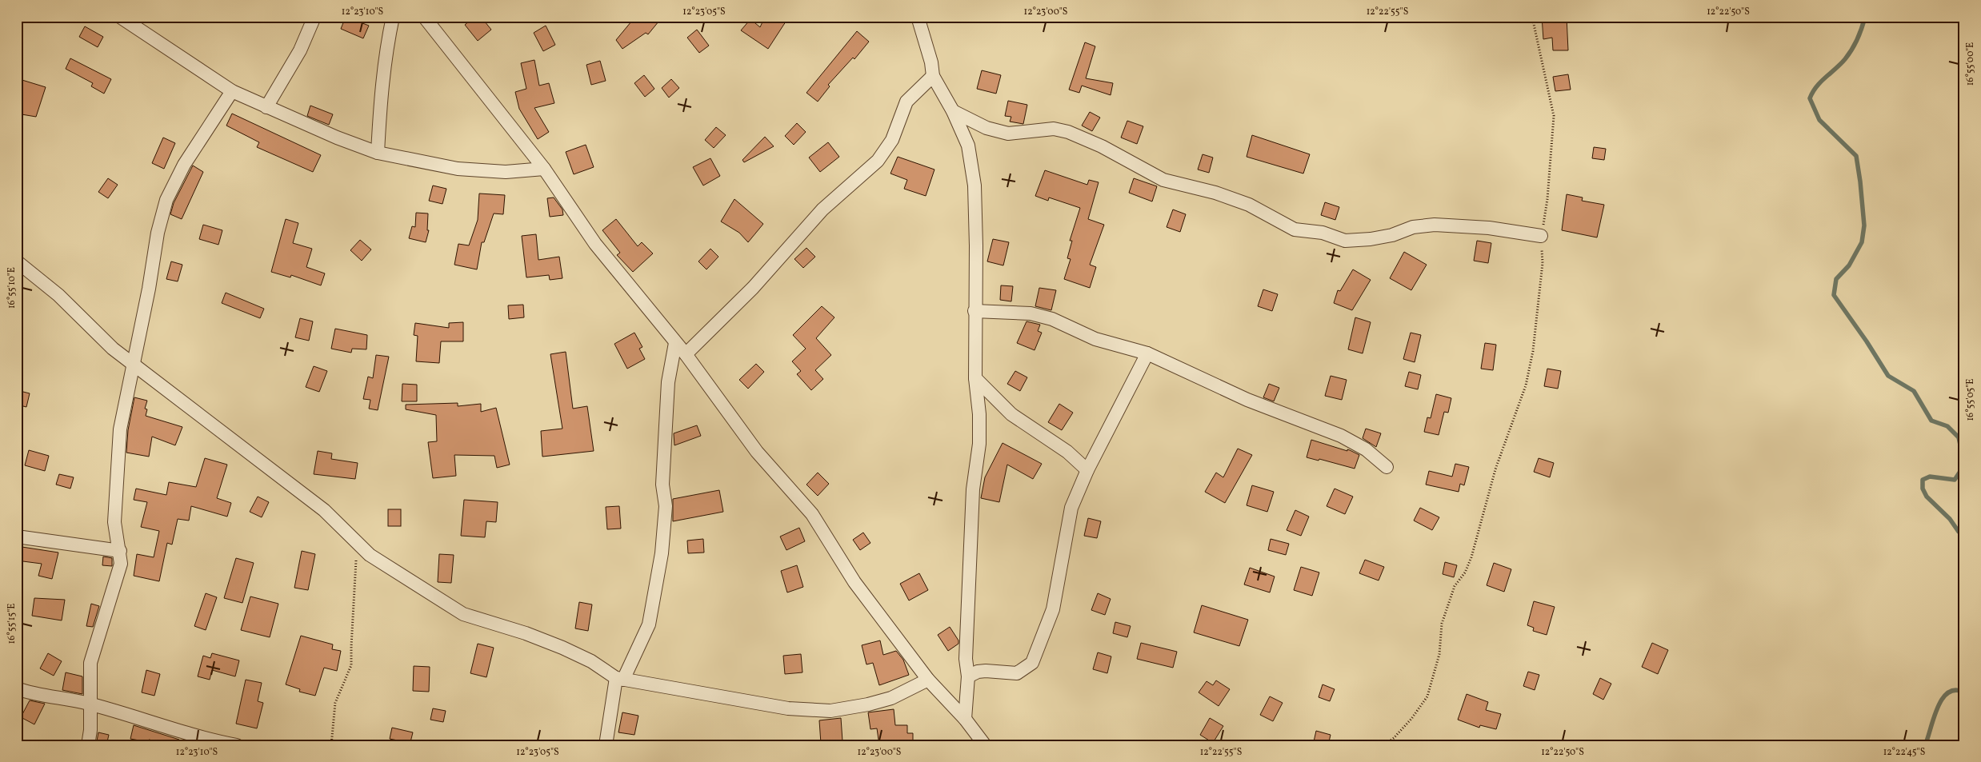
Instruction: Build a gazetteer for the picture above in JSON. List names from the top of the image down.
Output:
{
  "coordinates": [
    "12°23'10\"S",
    "12°23'05\"S",
    "12°23'00\"S",
    "12°22'55\"S",
    "12°22'50\"S",
    "16°55'00\"E",
    "16°55'10\"E",
    "16°55'05\"E",
    "16°55'15\"E",
    "12°22'45\"S"
  ]
}
